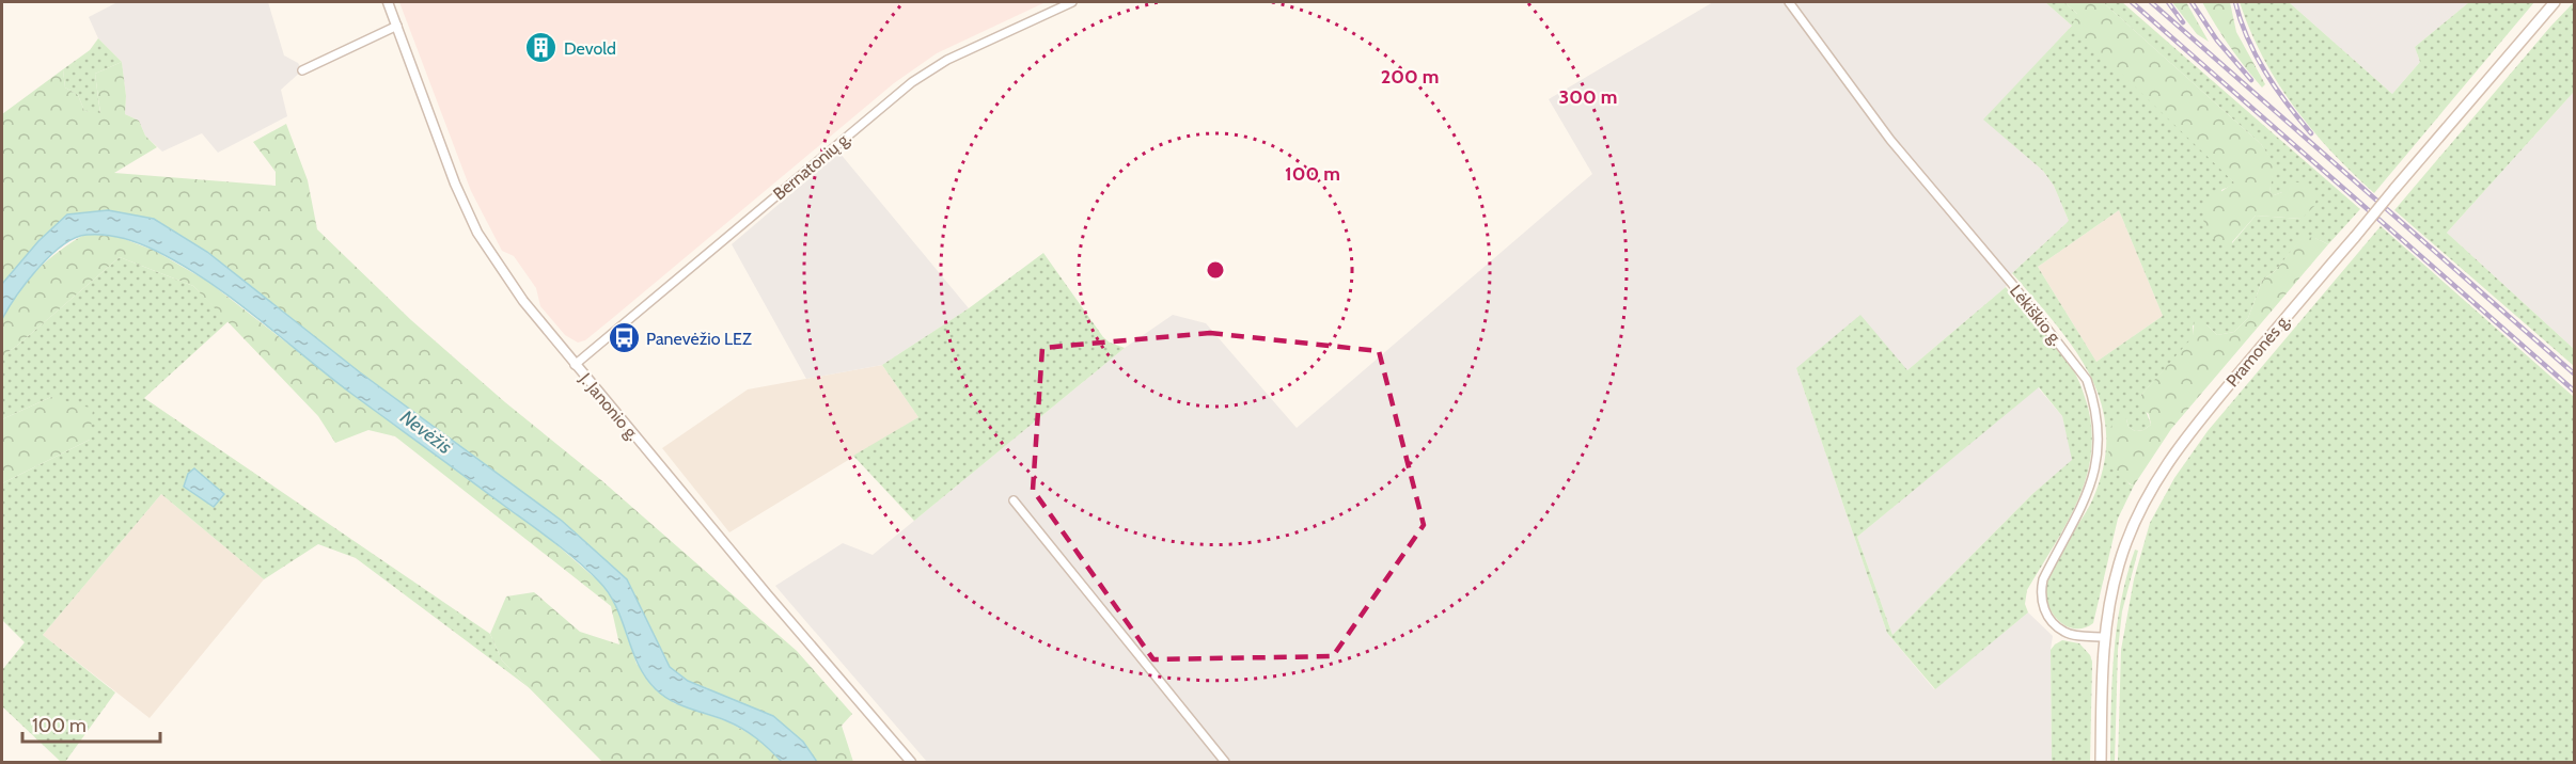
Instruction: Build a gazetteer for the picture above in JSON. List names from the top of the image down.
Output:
{
  "streets": {
    "main road": ["Pramonės g."],
    "street": ["Bernatonių g.", "Lėkiškio g.", "J. Janonio g."]
  },
  "crossings": [
    ["Bernatonių g.", "J. Janonio g."],
    ["Lėkiškio g.", "Pramonės g."]
  ],
  "water": ["Nevėžis"],
  "places": {
    "building": ["Devold"],
    "bus stop": ["Panevėžio LEZ"]
  },
  "scale_bar": "100 m",
  "rings": ["200 m", "300 m", "100 m"]
}
